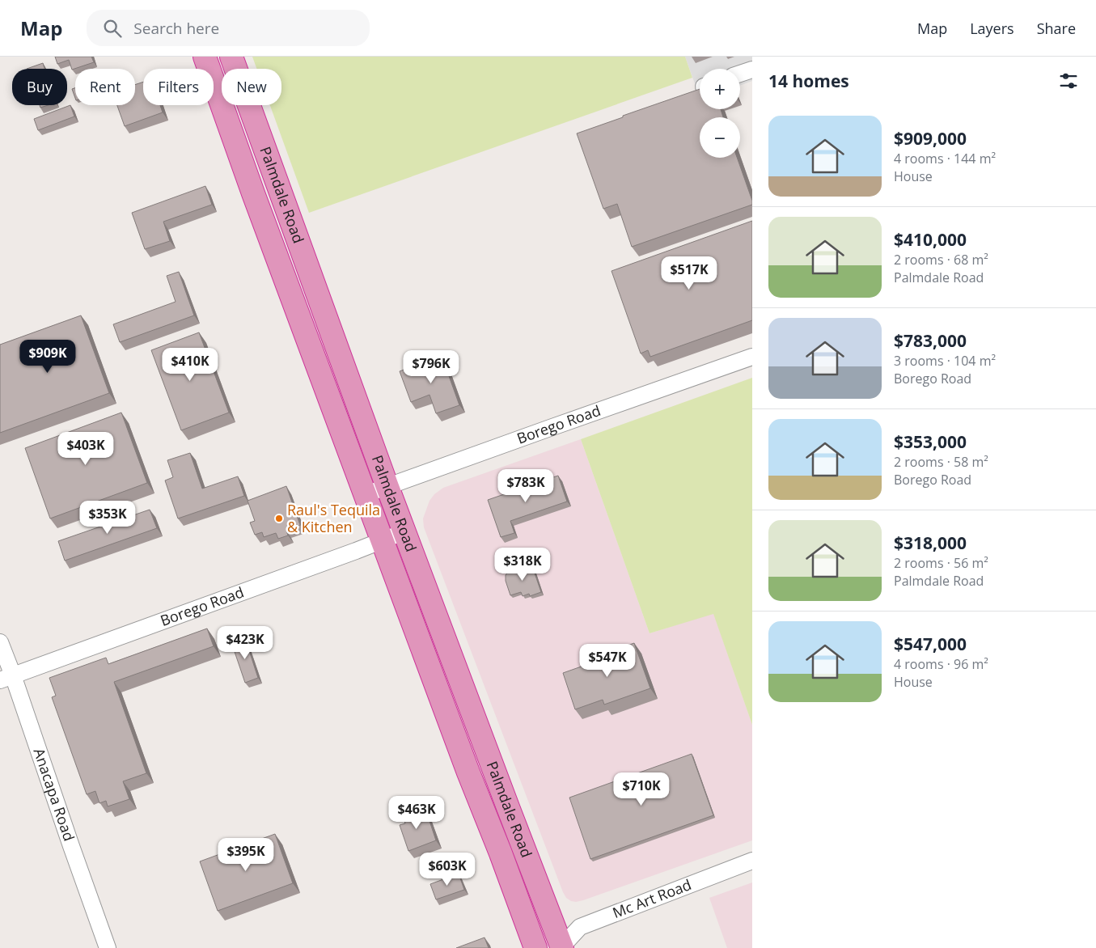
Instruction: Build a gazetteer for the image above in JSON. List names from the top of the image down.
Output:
{
  "streets": {
    "highway": ["Palmdale Road"],
    "street": ["Borego Road", "Anacapa Road", "Mc Art Road"]
  },
  "crossings": [
    ["Palmdale Road", "Borego Road"],
    ["Palmdale Road", "Mc Art Road"],
    ["Borego Road", "Anacapa Road"]
  ],
  "places": ["Raul's Tequila & Kitchen"],
  "page": {
    "header": "Map",
    "search": "Search here",
    "nav": ["Map", "Layers", "Share"],
    "heading": "14 homes",
    "map_buttons": ["+", "−"],
    "chip": [
      "Buy",
      "Rent",
      "Filters",
      "New"
    ],
    "list": [
      {
        "name": "$909,000",
        "note": "4 rooms · 144 m² · House"
      },
      {
        "name": "$410,000",
        "note": "2 rooms · 68 m² · Palmdale Road"
      },
      {
        "name": "$783,000",
        "note": "3 rooms · 104 m² · Borego Road"
      },
      {
        "name": "$353,000",
        "note": "2 rooms · 58 m² · Borego Road"
      },
      {
        "name": "$318,000",
        "note": "2 rooms · 56 m² · Palmdale Road"
      },
      {
        "name": "$547,000",
        "note": "4 rooms · 96 m² · House"
      }
    ],
    "price": [
      "$517K",
      "$909K",
      "$410K",
      "$796K",
      "$403K",
      "$783K",
      "$353K",
      "$318K",
      "$423K",
      "$547K",
      "$710K",
      "$463K",
      "$395K",
      "$603K"
    ]
  }
}
